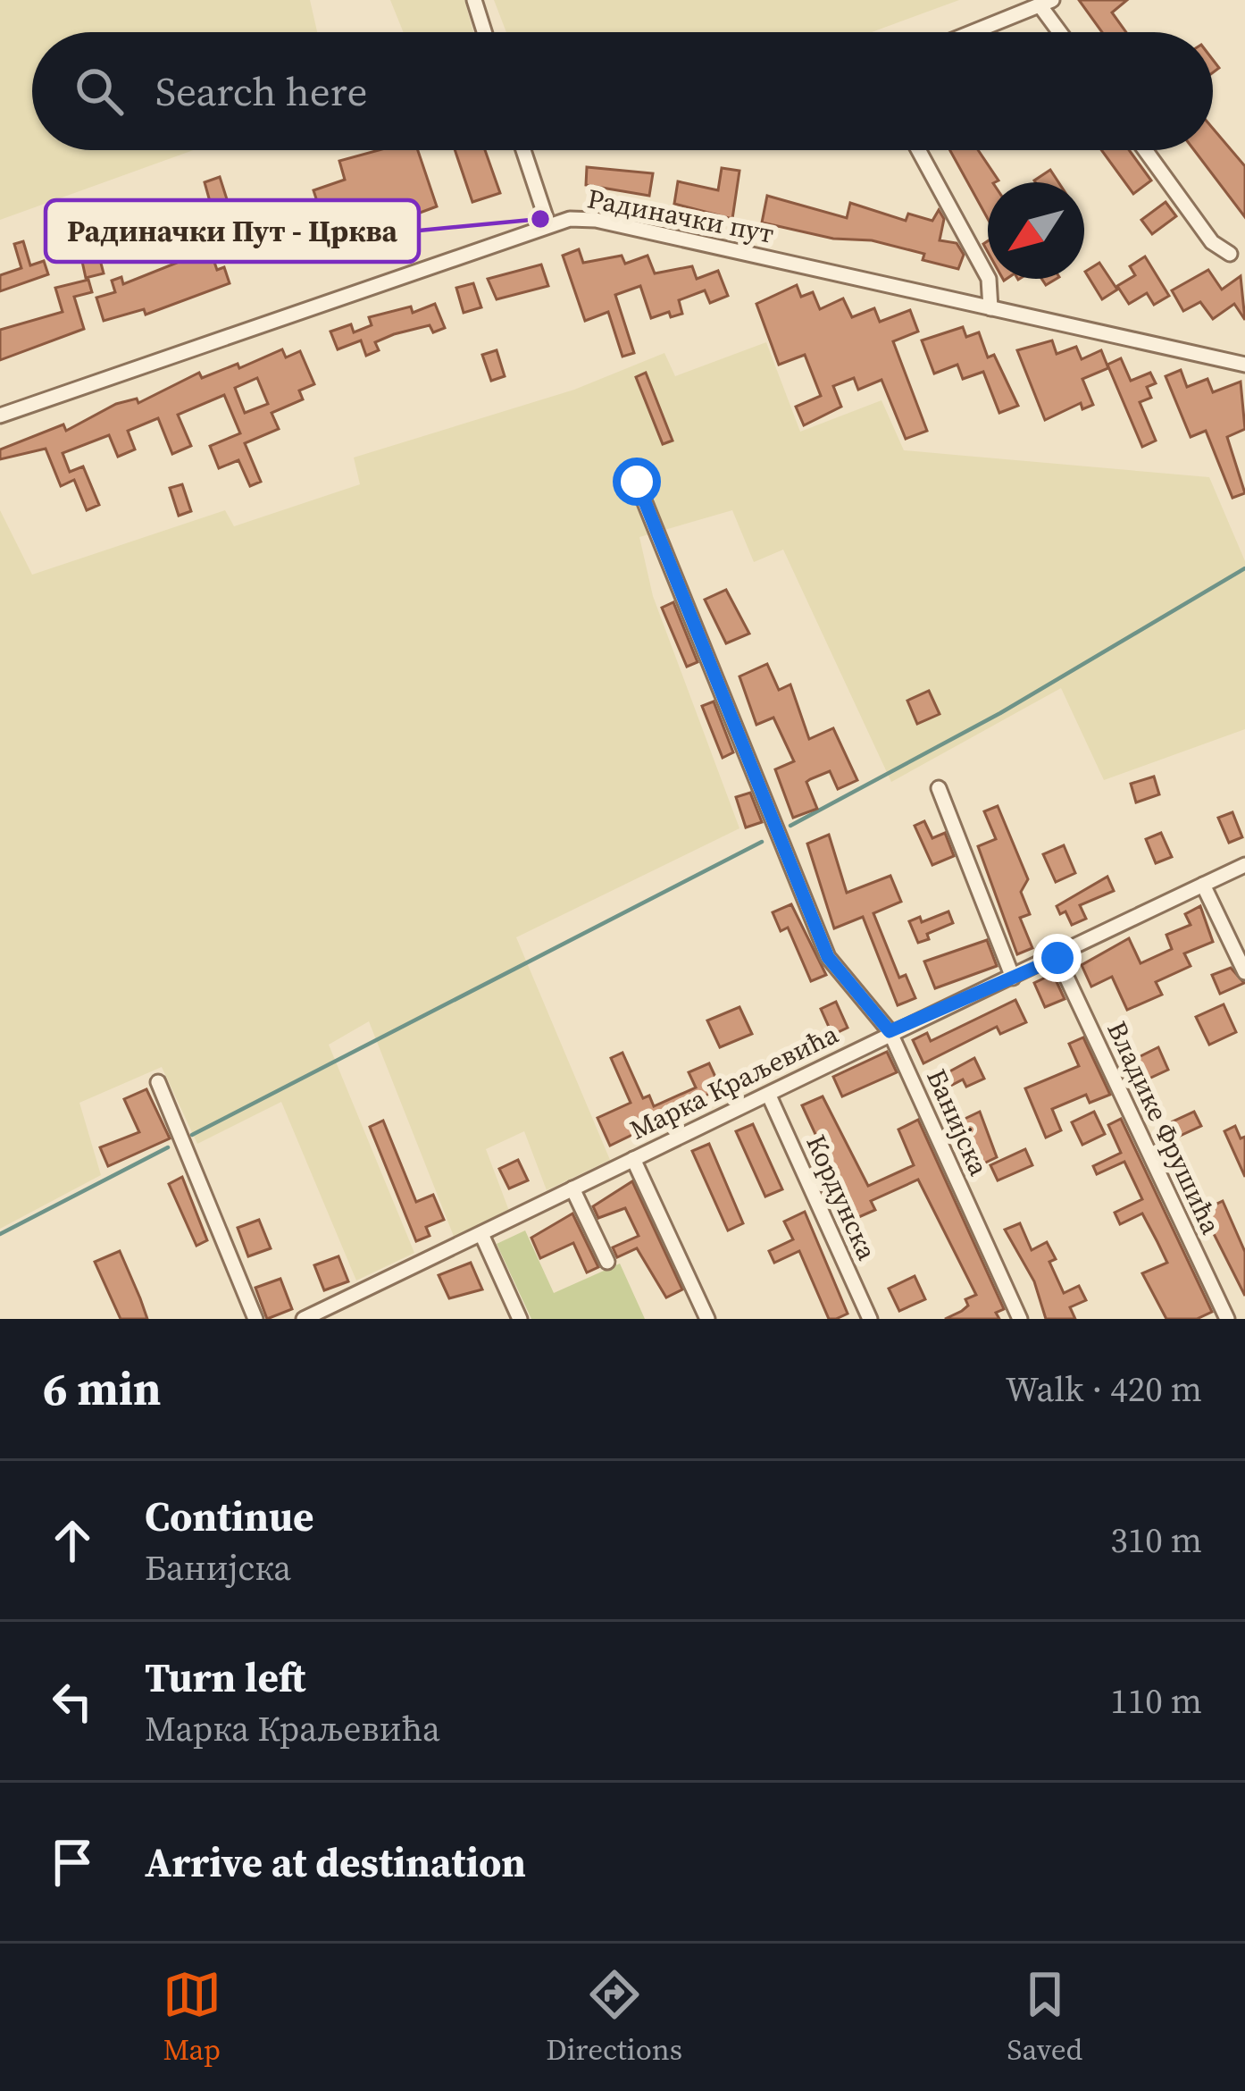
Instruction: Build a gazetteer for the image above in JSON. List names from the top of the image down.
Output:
{
  "streets": {
    "street": [
      "Радиначки пут",
      "Марка Краљевића",
      "Банијска",
      "Владике Фрушића",
      "Кордунска"
    ]
  },
  "crossings": [
    ["Марка Краљевића", "Банијска"],
    ["Марка Краљевића", "Владике Фрушића"],
    ["Марка Краљевића", "Кордунска"]
  ],
  "places": ["Радиначки Пут - Црква"],
  "north": "bottom left",
  "page": {
    "search": "Search here",
    "heading": ["6 min", "Walk · 420 m"],
    "list": [
      ["Continue", "Банијска", "310 m"],
      ["Turn left", "Марка Краљевића", "110 m"],
      "Arrive at destination"
    ],
    "nav": ["Map", "Directions", "Saved"]
  }
}
